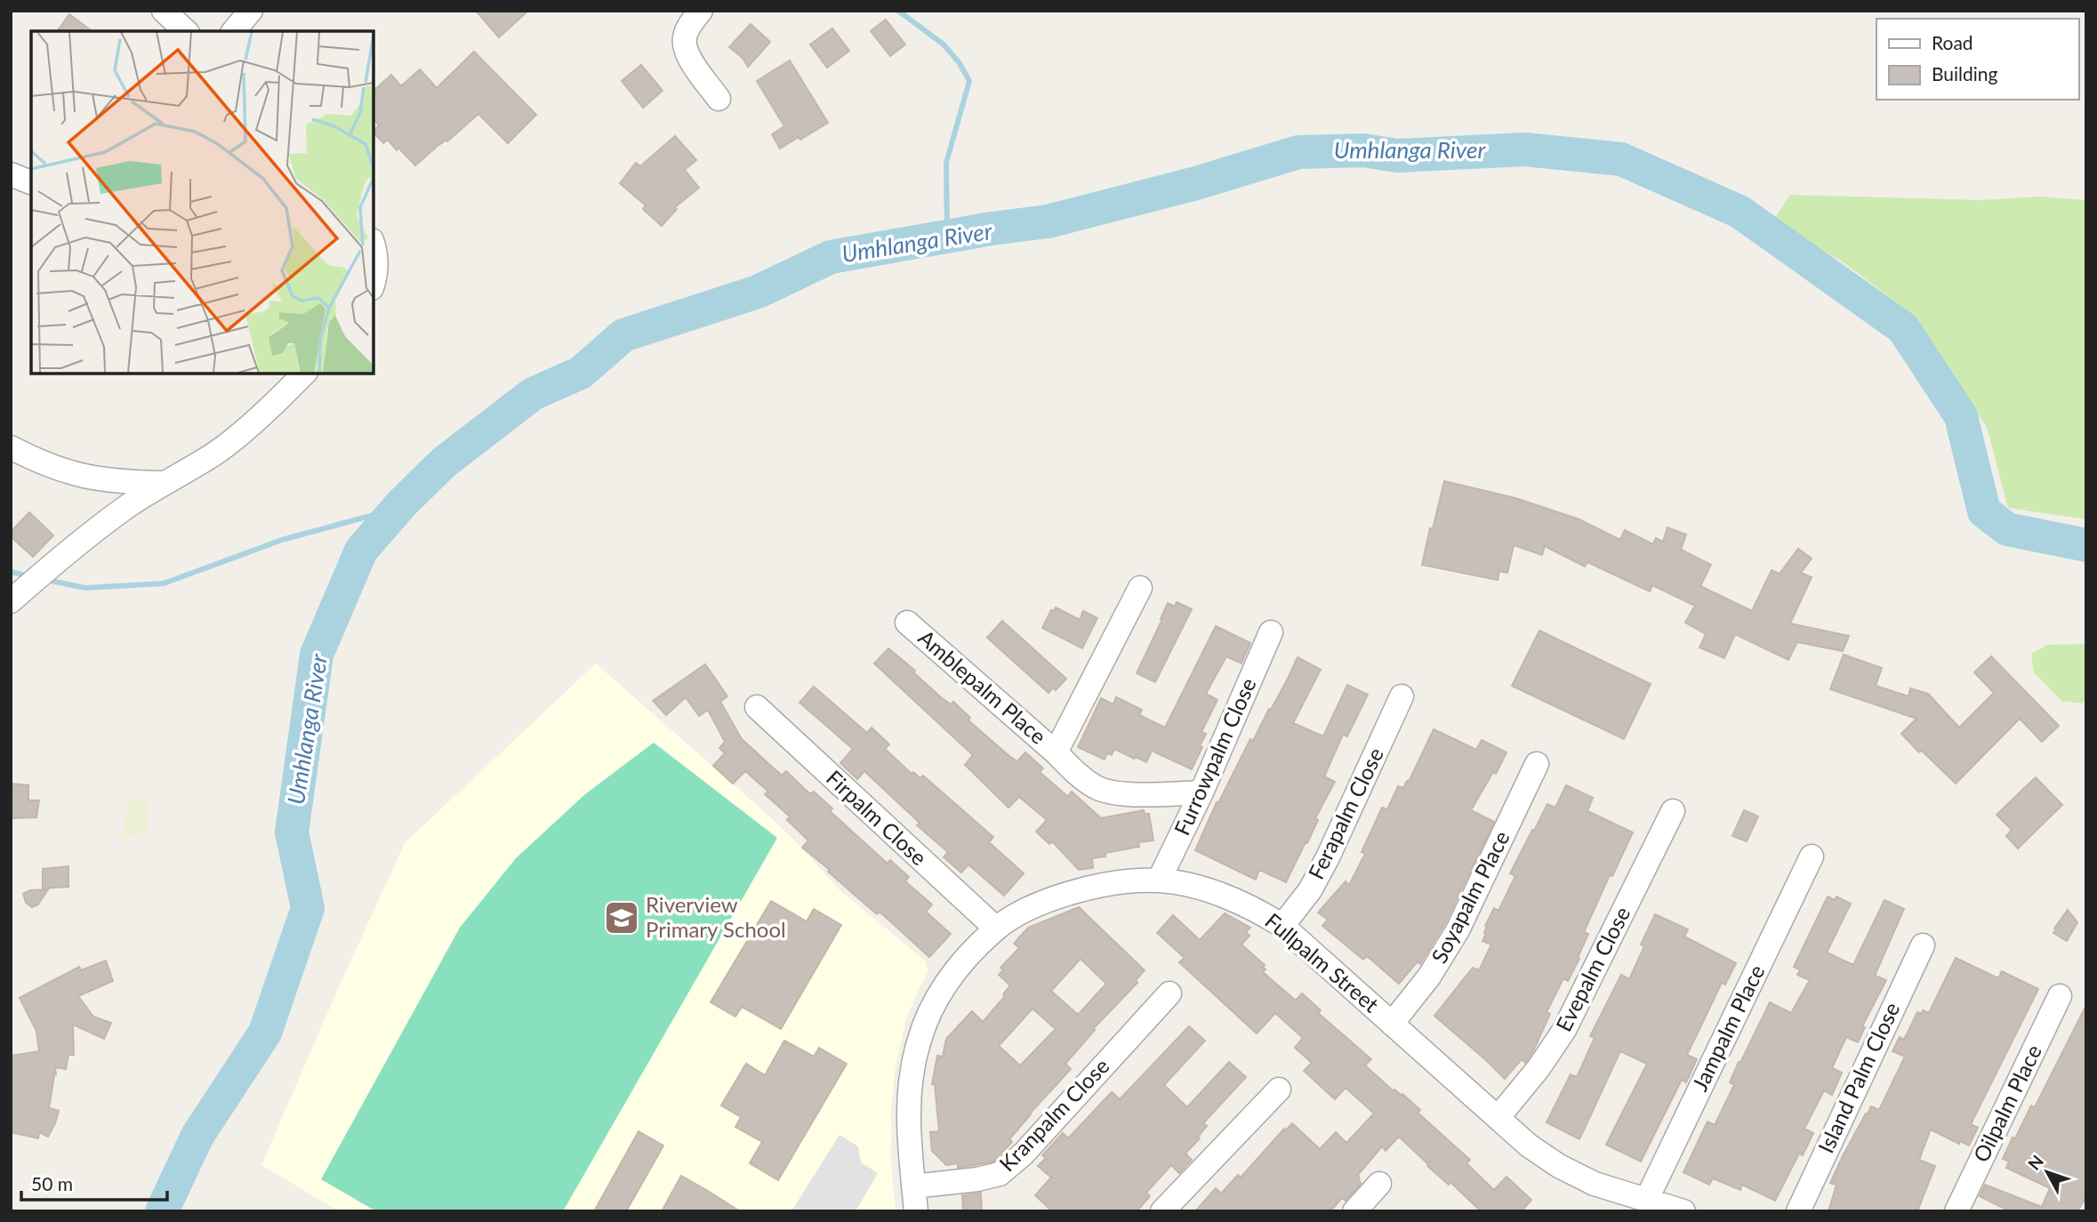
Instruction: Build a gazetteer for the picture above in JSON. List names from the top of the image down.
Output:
{
  "streets": {
    "street": [
      "Amblepalm Place",
      "Furrowpalm Close",
      "Ferapalm Close",
      "Firpalm Close",
      "Soyapalm Place",
      "Fullpalm Street",
      "Evepalm Close",
      "Jampalm Place",
      "Island Palm Close",
      "Oilpalm Place",
      "Kranpalm Close"
    ]
  },
  "crossings": [
    ["Amblepalm Place", "Furrowpalm Close"],
    ["Furrowpalm Close", "Fullpalm Street"],
    ["Ferapalm Close", "Fullpalm Street"],
    ["Firpalm Close", "Fullpalm Street"],
    ["Soyapalm Place", "Fullpalm Street"],
    ["Fullpalm Street", "Evepalm Close"],
    ["Fullpalm Street", "Jampalm Place"],
    ["Fullpalm Street", "Kranpalm Close"]
  ],
  "water": ["Umhlanga River"],
  "places": {
    "school or university": ["Riverview Primary School"]
  },
  "legend": ["Road", "Building"],
  "scale_bar": "50 m",
  "north": "top left"
}
